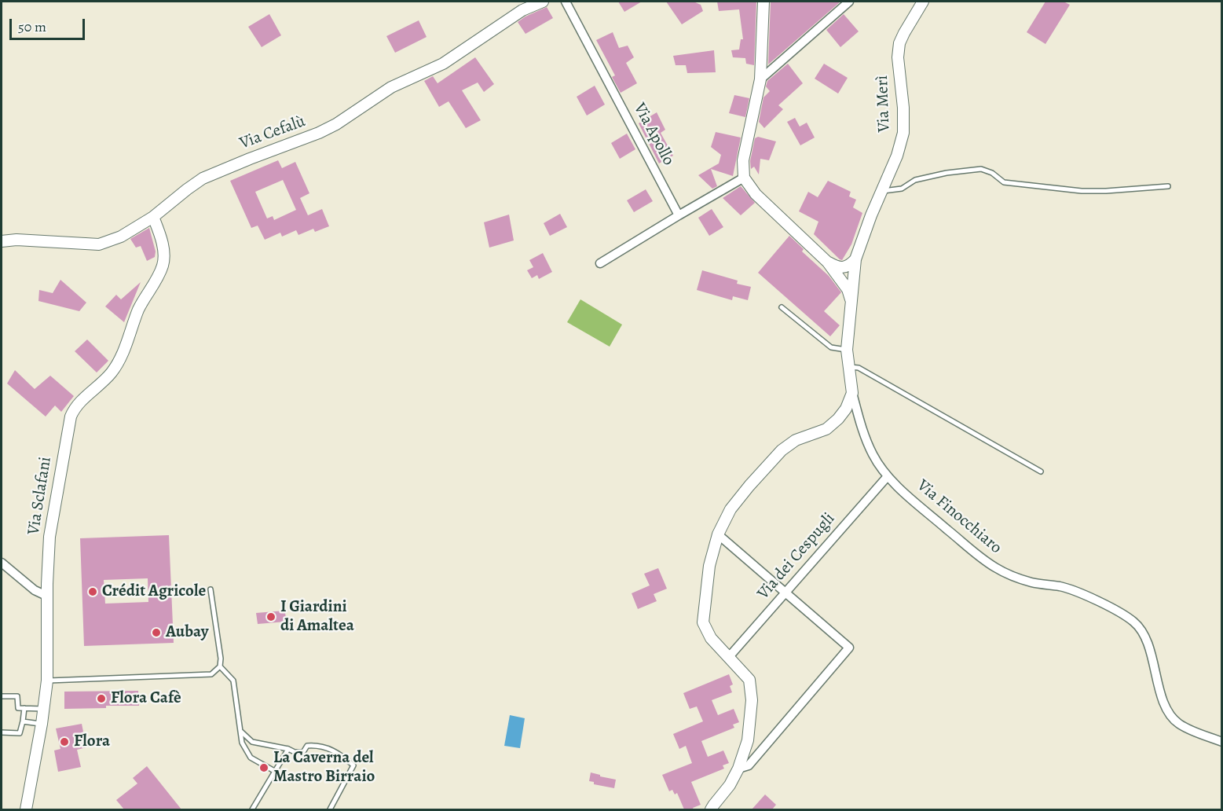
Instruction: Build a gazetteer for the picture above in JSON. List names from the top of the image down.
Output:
{
  "streets": {
    "street": [
      "Via Merì",
      "Via Cefalù",
      "Via Apollo",
      "Via Sclafani",
      "Via Finocchiaro",
      "Via dei Cespugli"
    ]
  },
  "crossings": [
    ["Via Merì", "Via Finocchiaro"],
    ["Via Cefalù", "Via Sclafani"],
    ["Via Finocchiaro", "Via dei Cespugli"]
  ],
  "places": [
    "Crédit Agricole",
    "I Giardini di Amaltea",
    "Aubay",
    "Flora Cafè",
    "Flora",
    "La Caverna del Mastro Birraio"
  ],
  "scale_bar": "50 m"
}
